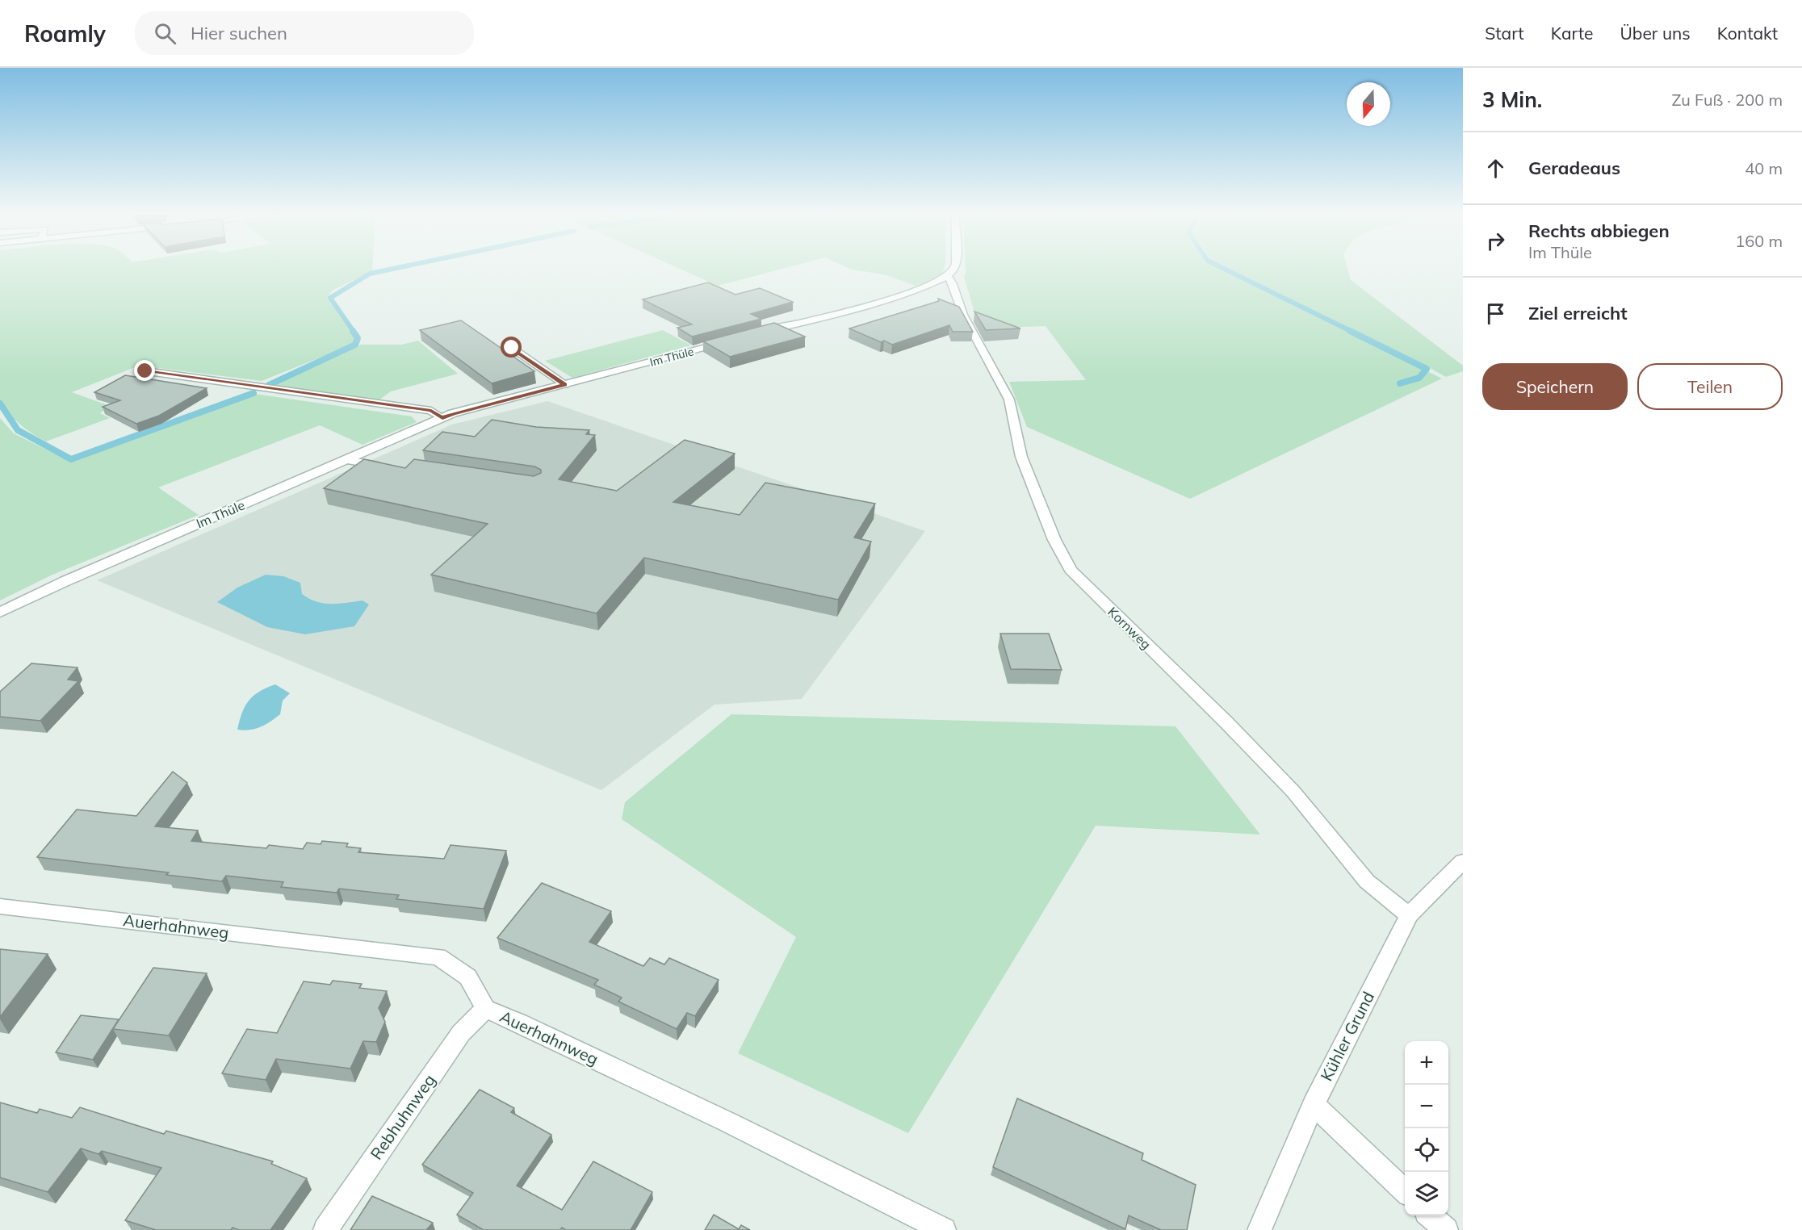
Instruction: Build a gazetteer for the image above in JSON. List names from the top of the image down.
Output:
{
  "streets": {
    "street": [
      "Im Thüle",
      "Kornweg",
      "Auerhahnweg",
      "Kühler Grund",
      "Rebhuhnweg"
    ]
  },
  "crossings": [
    ["Kornweg", "Kühler Grund"],
    ["Auerhahnweg", "Rebhuhnweg"]
  ],
  "north": "bottom",
  "page": {
    "header": "Roamly",
    "search": "Hier suchen",
    "nav": [
      "Start",
      "Karte",
      "Über uns",
      "Kontakt"
    ],
    "heading": ["3 Min.", "Zu Fuß · 200 m"],
    "list": [
      ["Geradeaus", "40 m"],
      ["Rechts abbiegen", "Im Thüle", "160 m"],
      "Ziel erreicht"
    ],
    "buttons": ["Speichern", "Teilen"],
    "map_buttons": ["+", "−"]
  }
}
